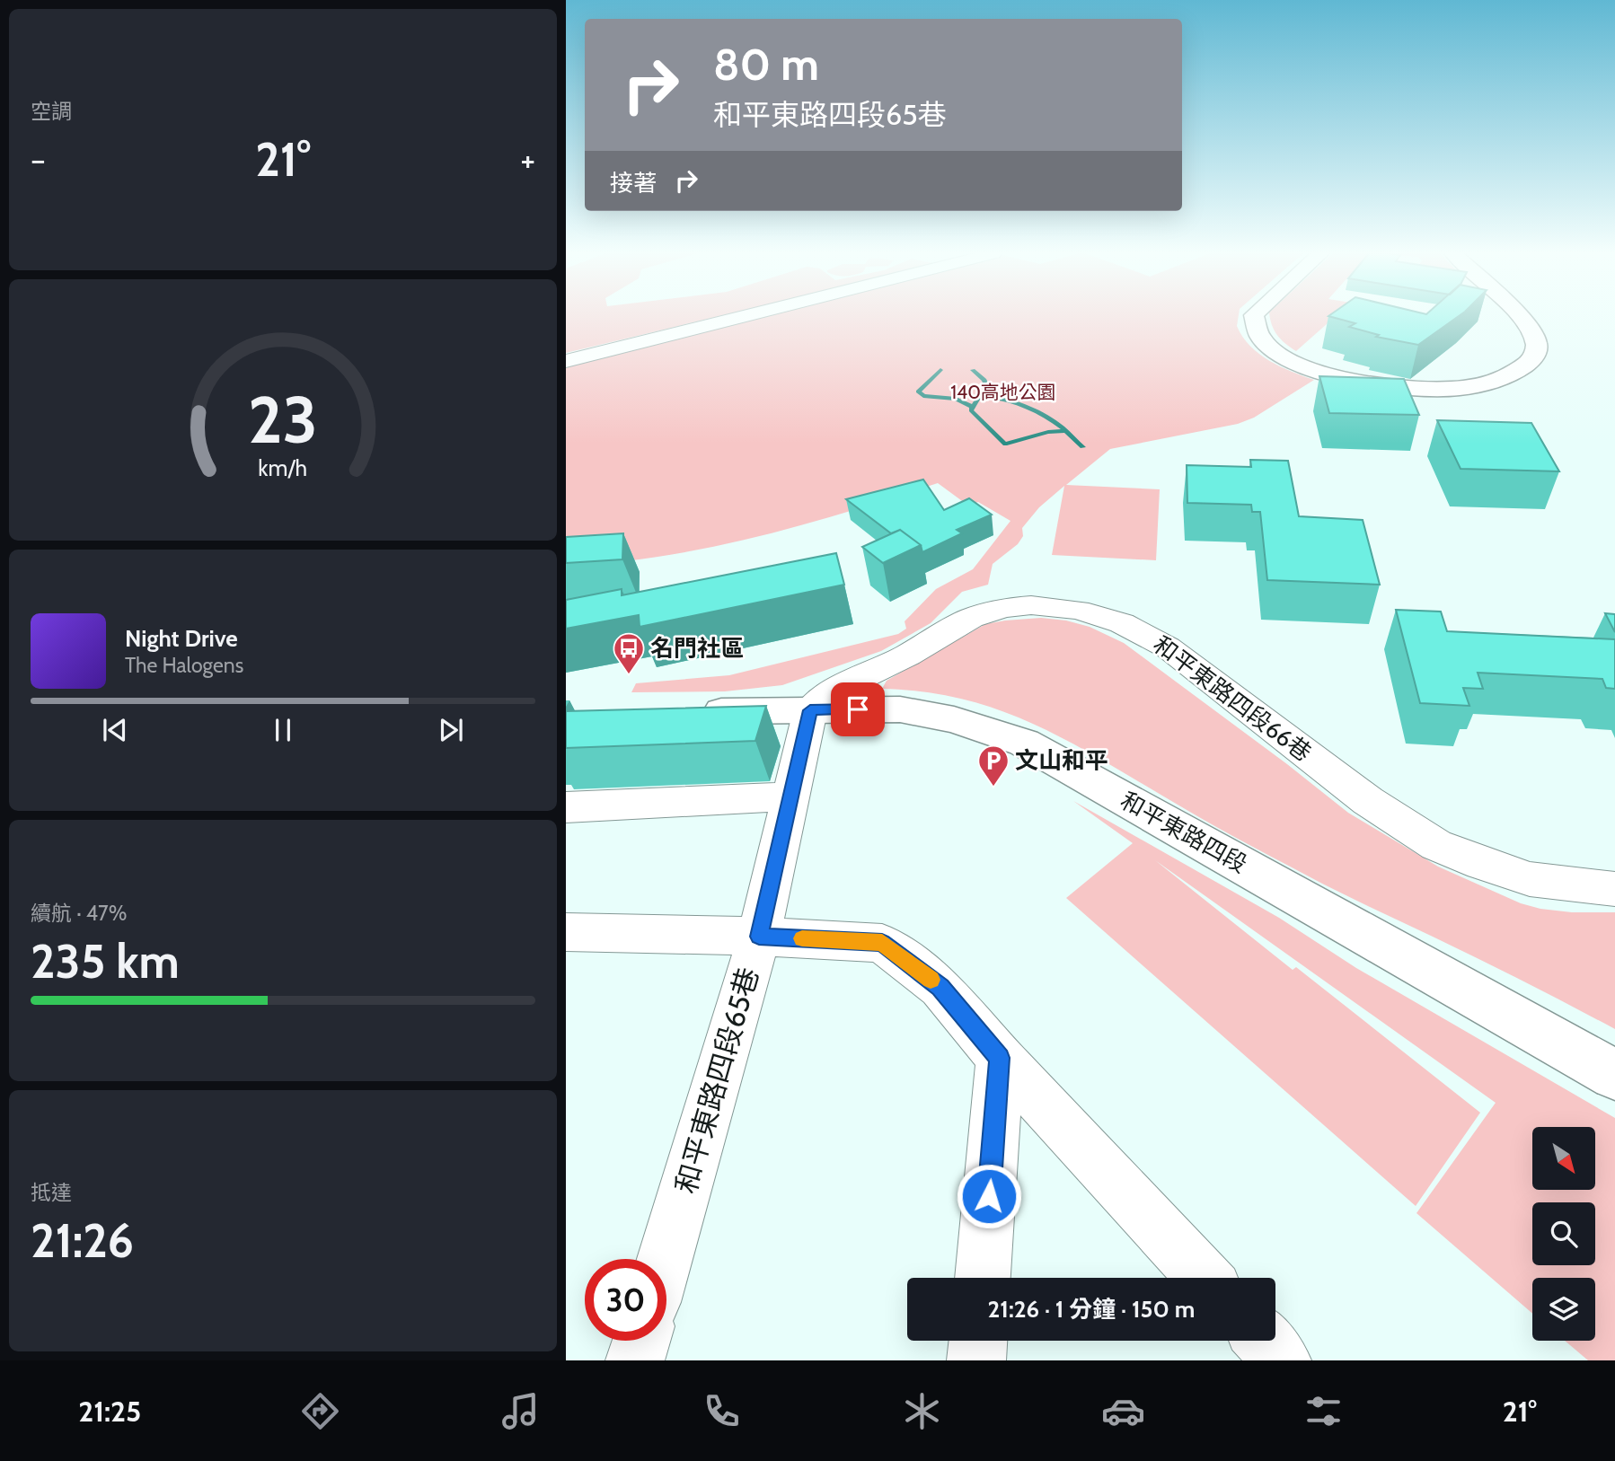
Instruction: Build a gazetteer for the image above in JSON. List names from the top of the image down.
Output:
{
  "streets": {
    "street": ["和平東路四段66巷", "和平東路四段", "和平東路四段65巷"]
  },
  "crossings": [
    ["和平東路四段66巷", "和平東路四段"],
    ["和平東路四段66巷", "和平東路四段65巷"],
    ["和平東路四段", "和平東路四段65巷"]
  ],
  "parks": ["140高地公園"],
  "places": {
    "bus stop": ["名門社區"],
    "parking": ["文山和平"]
  },
  "north": "bottom right",
  "page": {
    "tile": [
      "空調",
      ["續航 · 47%", "235 km"],
      ["抵達", "21:26"]
    ],
    "turn": ["80 m", "和平東路四段65巷"],
    "heat": ["−", "21°", "+"],
    "then": "接著",
    "song": ["Night Drive", "The Halogens"],
    "limit": "30",
    "trip": "21:26 · 1 分鐘 · 150 m",
    "tabs": ["21:25", "21°"],
    "gauge": ["23", "km/h"]
  }
}
